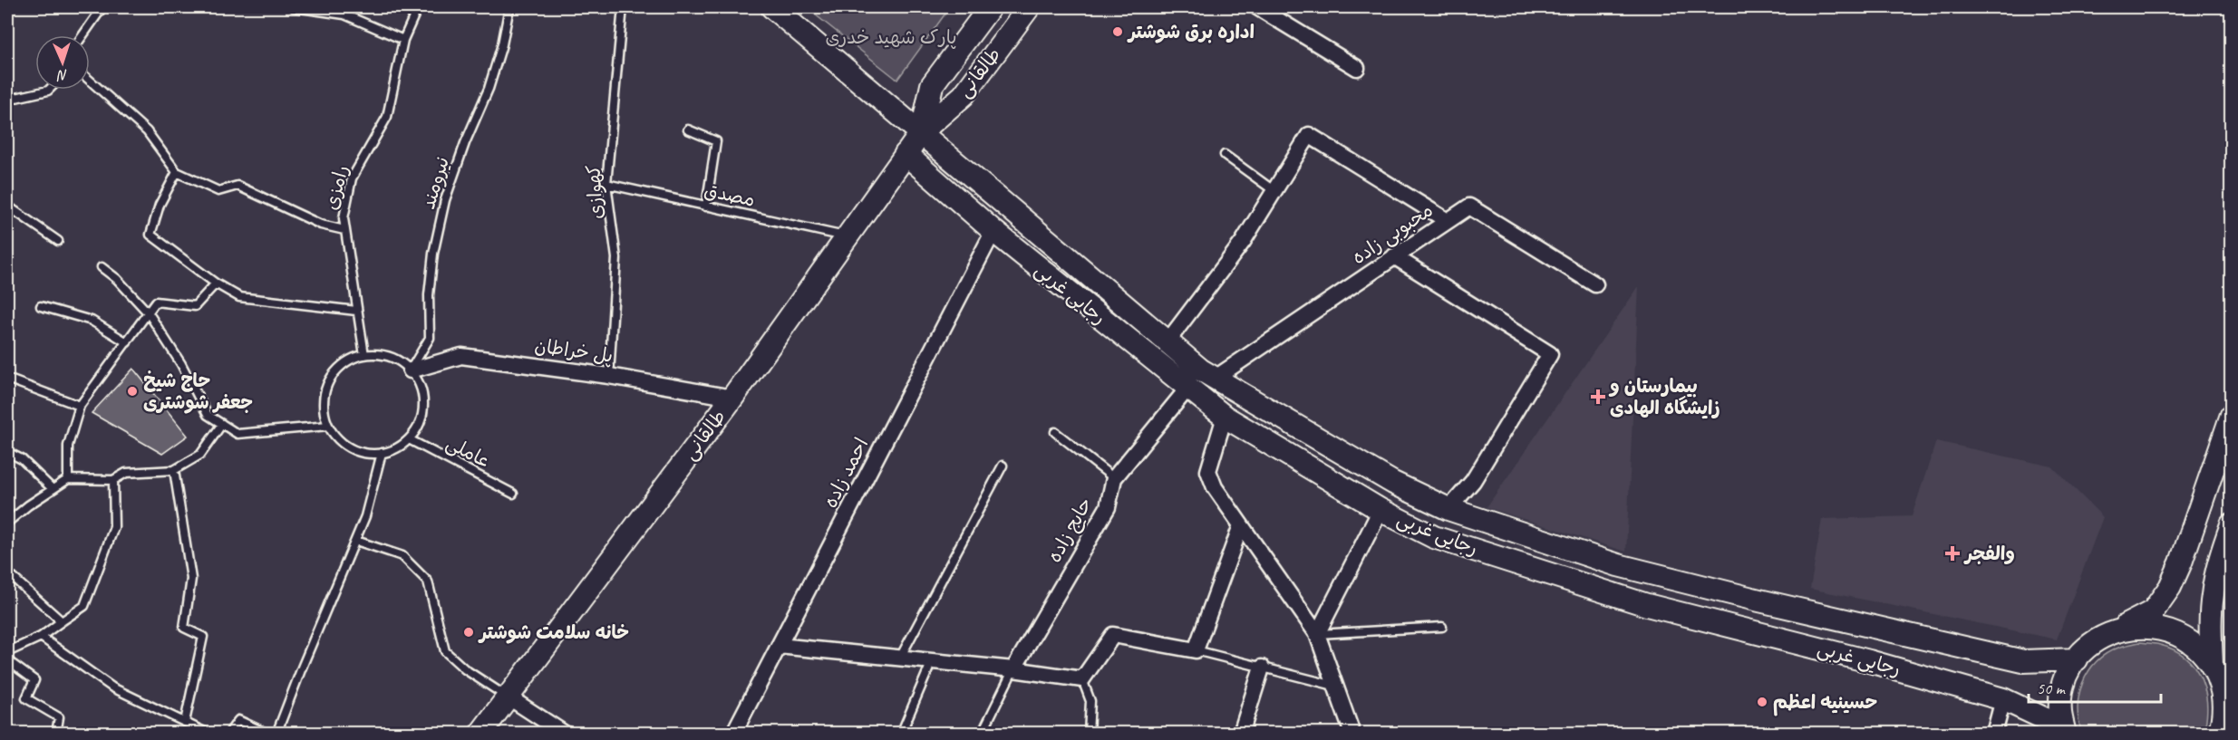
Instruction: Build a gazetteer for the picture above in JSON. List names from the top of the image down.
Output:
{
  "streets": {
    "street": [
      "طالقانی",
      "محبوبی زاده",
      "رجایی غربی",
      "پل خراطان",
      "احمد زاده",
      "حایج زاده"
    ],
    "lane": [
      "نیرومند",
      "رامزی",
      "کهوازی",
      "مصدق",
      "عاملی"
    ]
  },
  "crossings": [
    ["طالقانی", "مصدق"],
    ["طالقانی", "رجایی غربی"],
    ["طالقانی", "پل خراطان"],
    ["نیرومند", "رامزی"],
    ["نیرومند", "پل خراطان"],
    ["نیرومند", "عاملی"],
    ["رامزی", "پل خراطان"],
    ["رامزی", "عاملی"],
    ["کهوازی", "مصدق"],
    ["کهوازی", "پل خراطان"],
    ["محبوبی زاده", "رجایی غربی"],
    ["رجایی غربی", "احمد زاده"],
    ["رجایی غربی", "حایج زاده"],
    ["پل خراطان", "عاملی"]
  ],
  "parks": ["پارک شهید خدری"],
  "places": {
    "other": [
      "اداره برق شوشتر",
      "حاج شیخ جعفر شوشتری",
      "خانه سلامت شوشتر",
      "حسینیه اعظم"
    ],
    "health": ["بیمارستان و زایشگاه الهادی", "والفجر"]
  },
  "scale_bar": "50 m",
  "north": "bottom"
}
